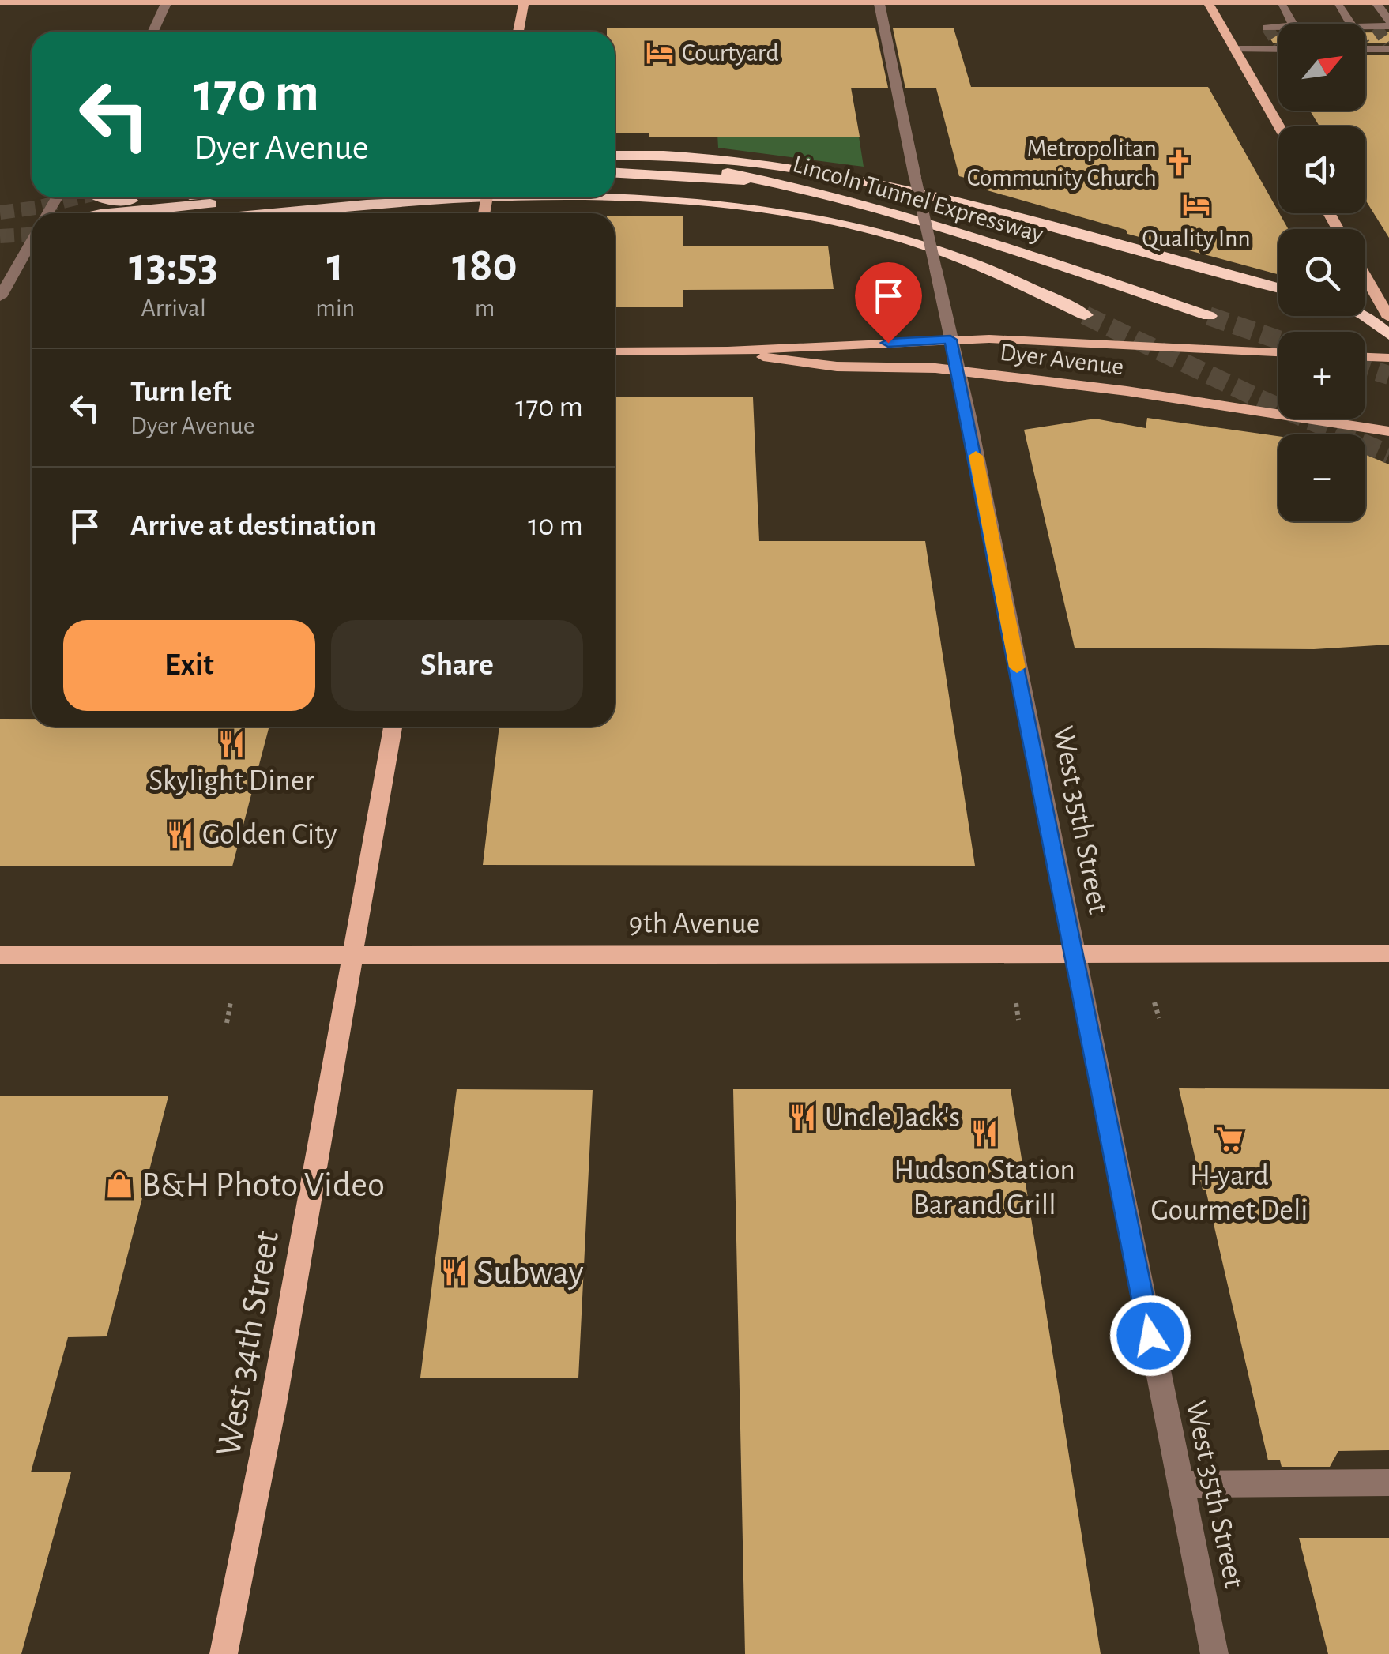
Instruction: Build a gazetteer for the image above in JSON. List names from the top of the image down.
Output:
{
  "streets": {
    "highway": ["Lincoln Tunnel Expressway"],
    "main road": ["Dyer Avenue", "9th Avenue", "West 34th Street"],
    "street": ["West 35th Street"]
  },
  "crossings": [
    ["Dyer Avenue", "West 35th Street"],
    ["West 35th Street", "9th Avenue"],
    ["9th Avenue", "West 34th Street"]
  ],
  "places": {
    "hotel": ["Courtyard", "Quality Inn"],
    "church": ["Metropolitan Community Church"],
    "restaurant": [
      "Skylight Diner",
      "Golden City",
      "Uncle Jack's",
      "Hudson Station Bar and Grill",
      "Subway"
    ],
    "supermarket": ["H-yard Gourmet Deli"],
    "shop": ["B&H Photo Video"]
  },
  "north": "top right",
  "page": {
    "map_buttons": ["+", "−"],
    "turn": ["170 m", "Dyer Avenue"],
    "eta": [
      "13:53",
      "Arrival",
      "1",
      "min",
      "180",
      "m"
    ],
    "list": [
      {
        "name": "Turn left",
        "note": "Dyer Avenue",
        "value": "170 m"
      },
      {
        "name": "Arrive at destination",
        "value": "10 m"
      }
    ],
    "buttons": ["Exit", "Share"]
  }
}
